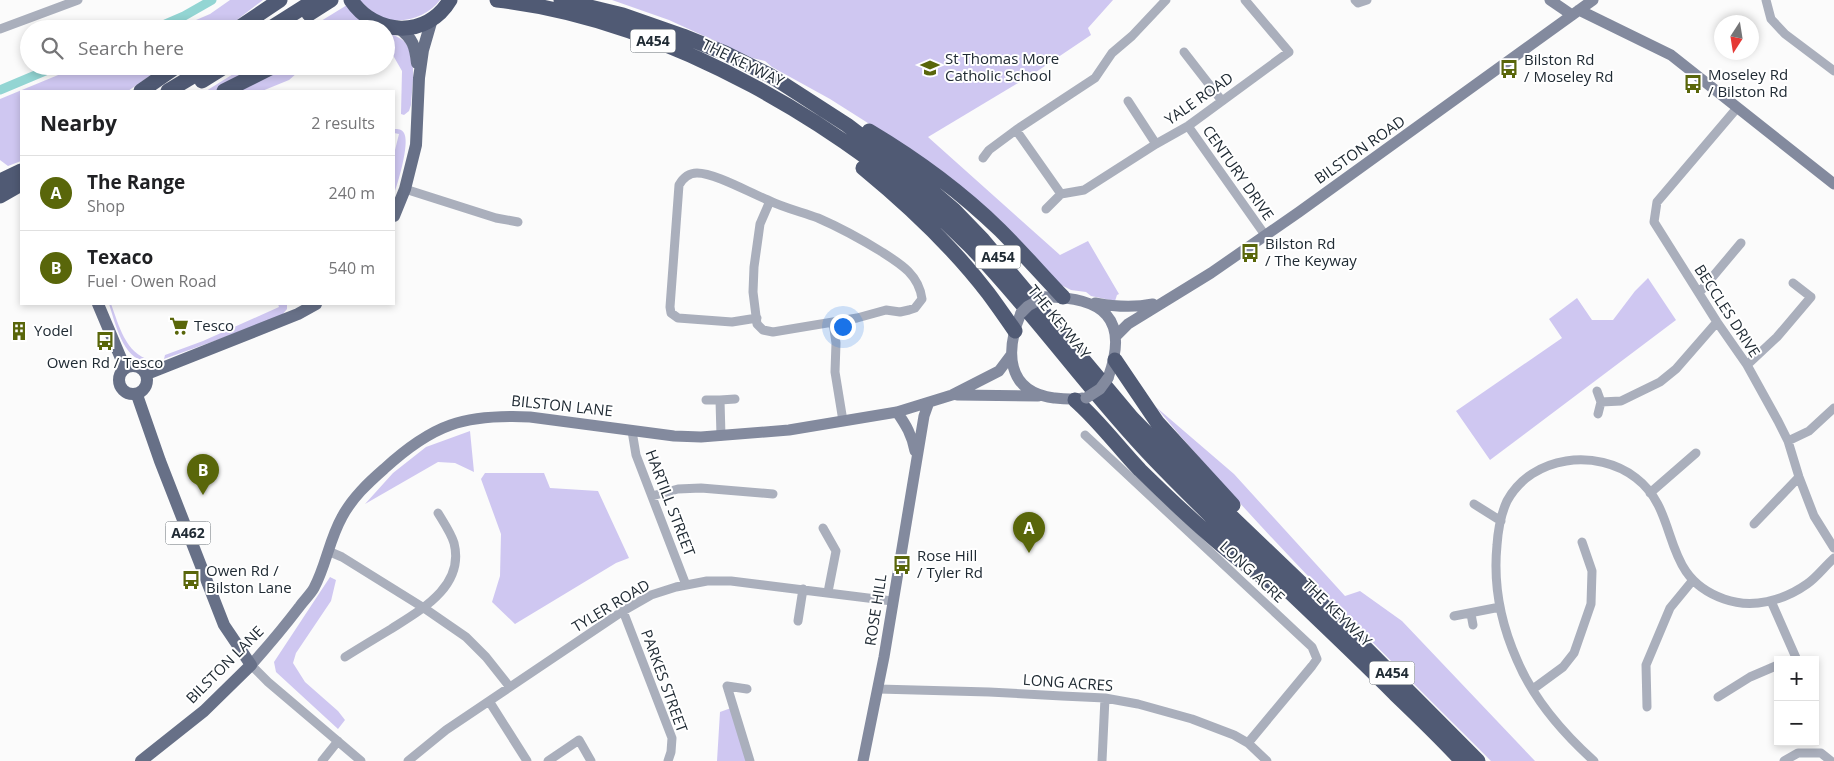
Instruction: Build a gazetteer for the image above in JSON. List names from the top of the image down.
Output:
{
  "streets": {
    "highway": ["A454", "THE KEYWAY"],
    "main road": [
      "BILSTON ROAD",
      "BILSTON LANE",
      "A462",
      "ROSE HILL"
    ],
    "street": [
      "YALE ROAD",
      "CENTURY DRIVE",
      "BECCLES DRIVE",
      "HARTILL STREET",
      "LONG ACRE",
      "TYLER ROAD",
      "PARKES STREET",
      "LONG ACRES"
    ]
  },
  "crossings": [
    ["YALE ROAD", "CENTURY DRIVE"],
    ["BILSTON ROAD", "CENTURY DRIVE"],
    ["BILSTON LANE", "HARTILL STREET"],
    ["BILSTON LANE", "A462"],
    ["BILSTON LANE", "ROSE HILL"],
    ["HARTILL STREET", "TYLER ROAD"],
    ["LONG ACRE", "LONG ACRES"],
    ["TYLER ROAD", "ROSE HILL"],
    ["TYLER ROAD", "PARKES STREET"],
    ["ROSE HILL", "LONG ACRES"]
  ],
  "places": {
    "school or university": ["St Thomas More Catholic School"],
    "bus stop": [
      "Bilston Rd / Moseley Rd",
      "Moseley Rd / Bilston Rd",
      "Bilston Rd / The Keyway",
      "Owen Rd / Tesco",
      "Rose Hill / Tyler Rd",
      "Owen Rd / Bilston Lane"
    ],
    "supermarket": ["Tesco"],
    "building": ["Yodel"]
  },
  "north": "bottom",
  "page": {
    "search": "Search here",
    "heading": ["Nearby", "2 results"],
    "list": [
      {
        "mark": "A",
        "name": "The Range",
        "note": "Shop",
        "value": "240 m"
      },
      {
        "mark": "B",
        "name": "Texaco",
        "note": "Fuel · Owen Road",
        "value": "540 m"
      }
    ],
    "pins": ["B", "A"],
    "map_buttons": ["+", "−"]
  }
}
